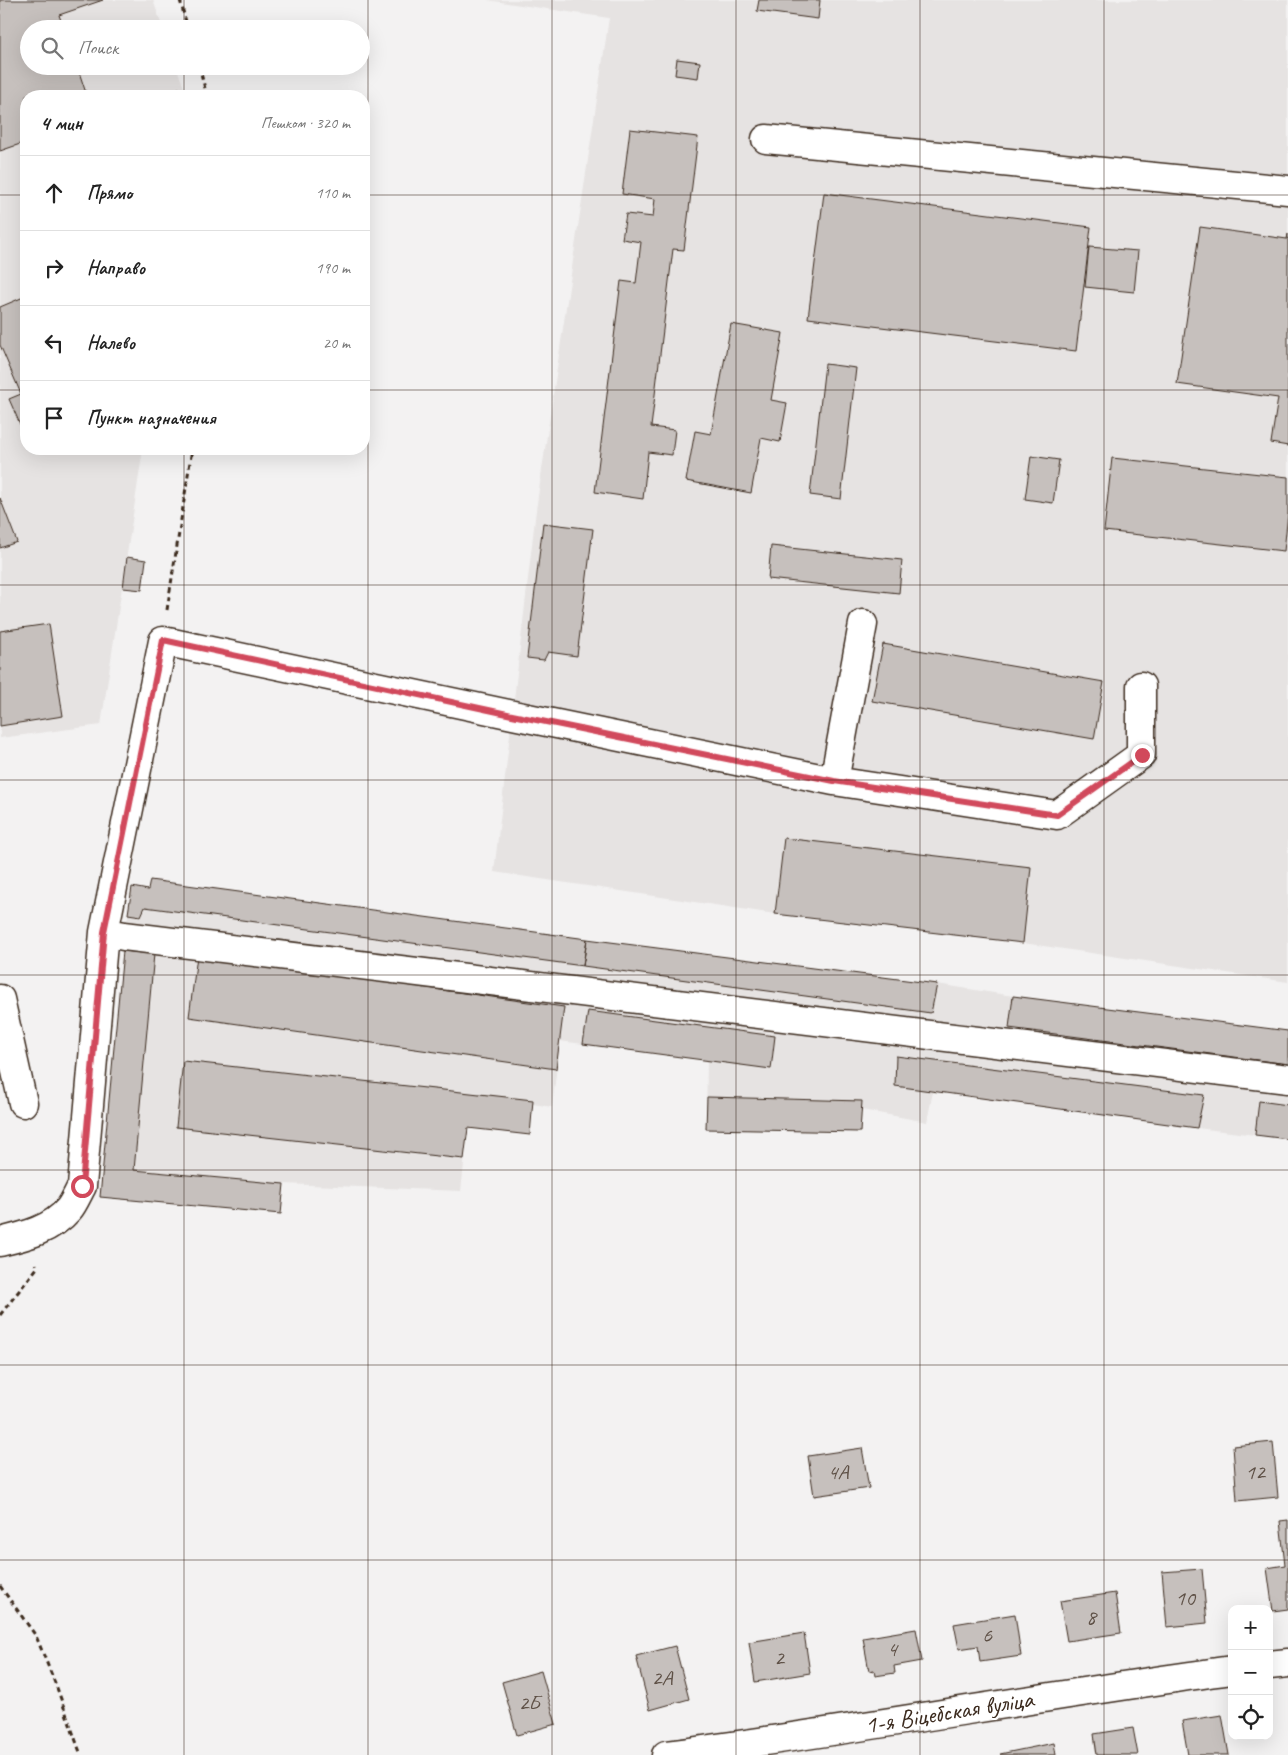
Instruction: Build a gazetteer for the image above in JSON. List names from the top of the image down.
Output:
{
  "streets": {
    "street": ["1-я Віцебская вуліца"]
  },
  "house_numbers": [
    "4А",
    "12",
    "10",
    "8",
    "6",
    "4",
    "2",
    "2А",
    "2Б"
  ],
  "page": {
    "search": "Поиск",
    "heading": ["4 мин", "Пешком · 320 m"],
    "list": [
      ["Прямо", "110 m"],
      ["Направо", "190 m"],
      ["Налево", "20 m"],
      "Пункт назначения"
    ],
    "map_buttons": ["+", "−"]
  }
}
